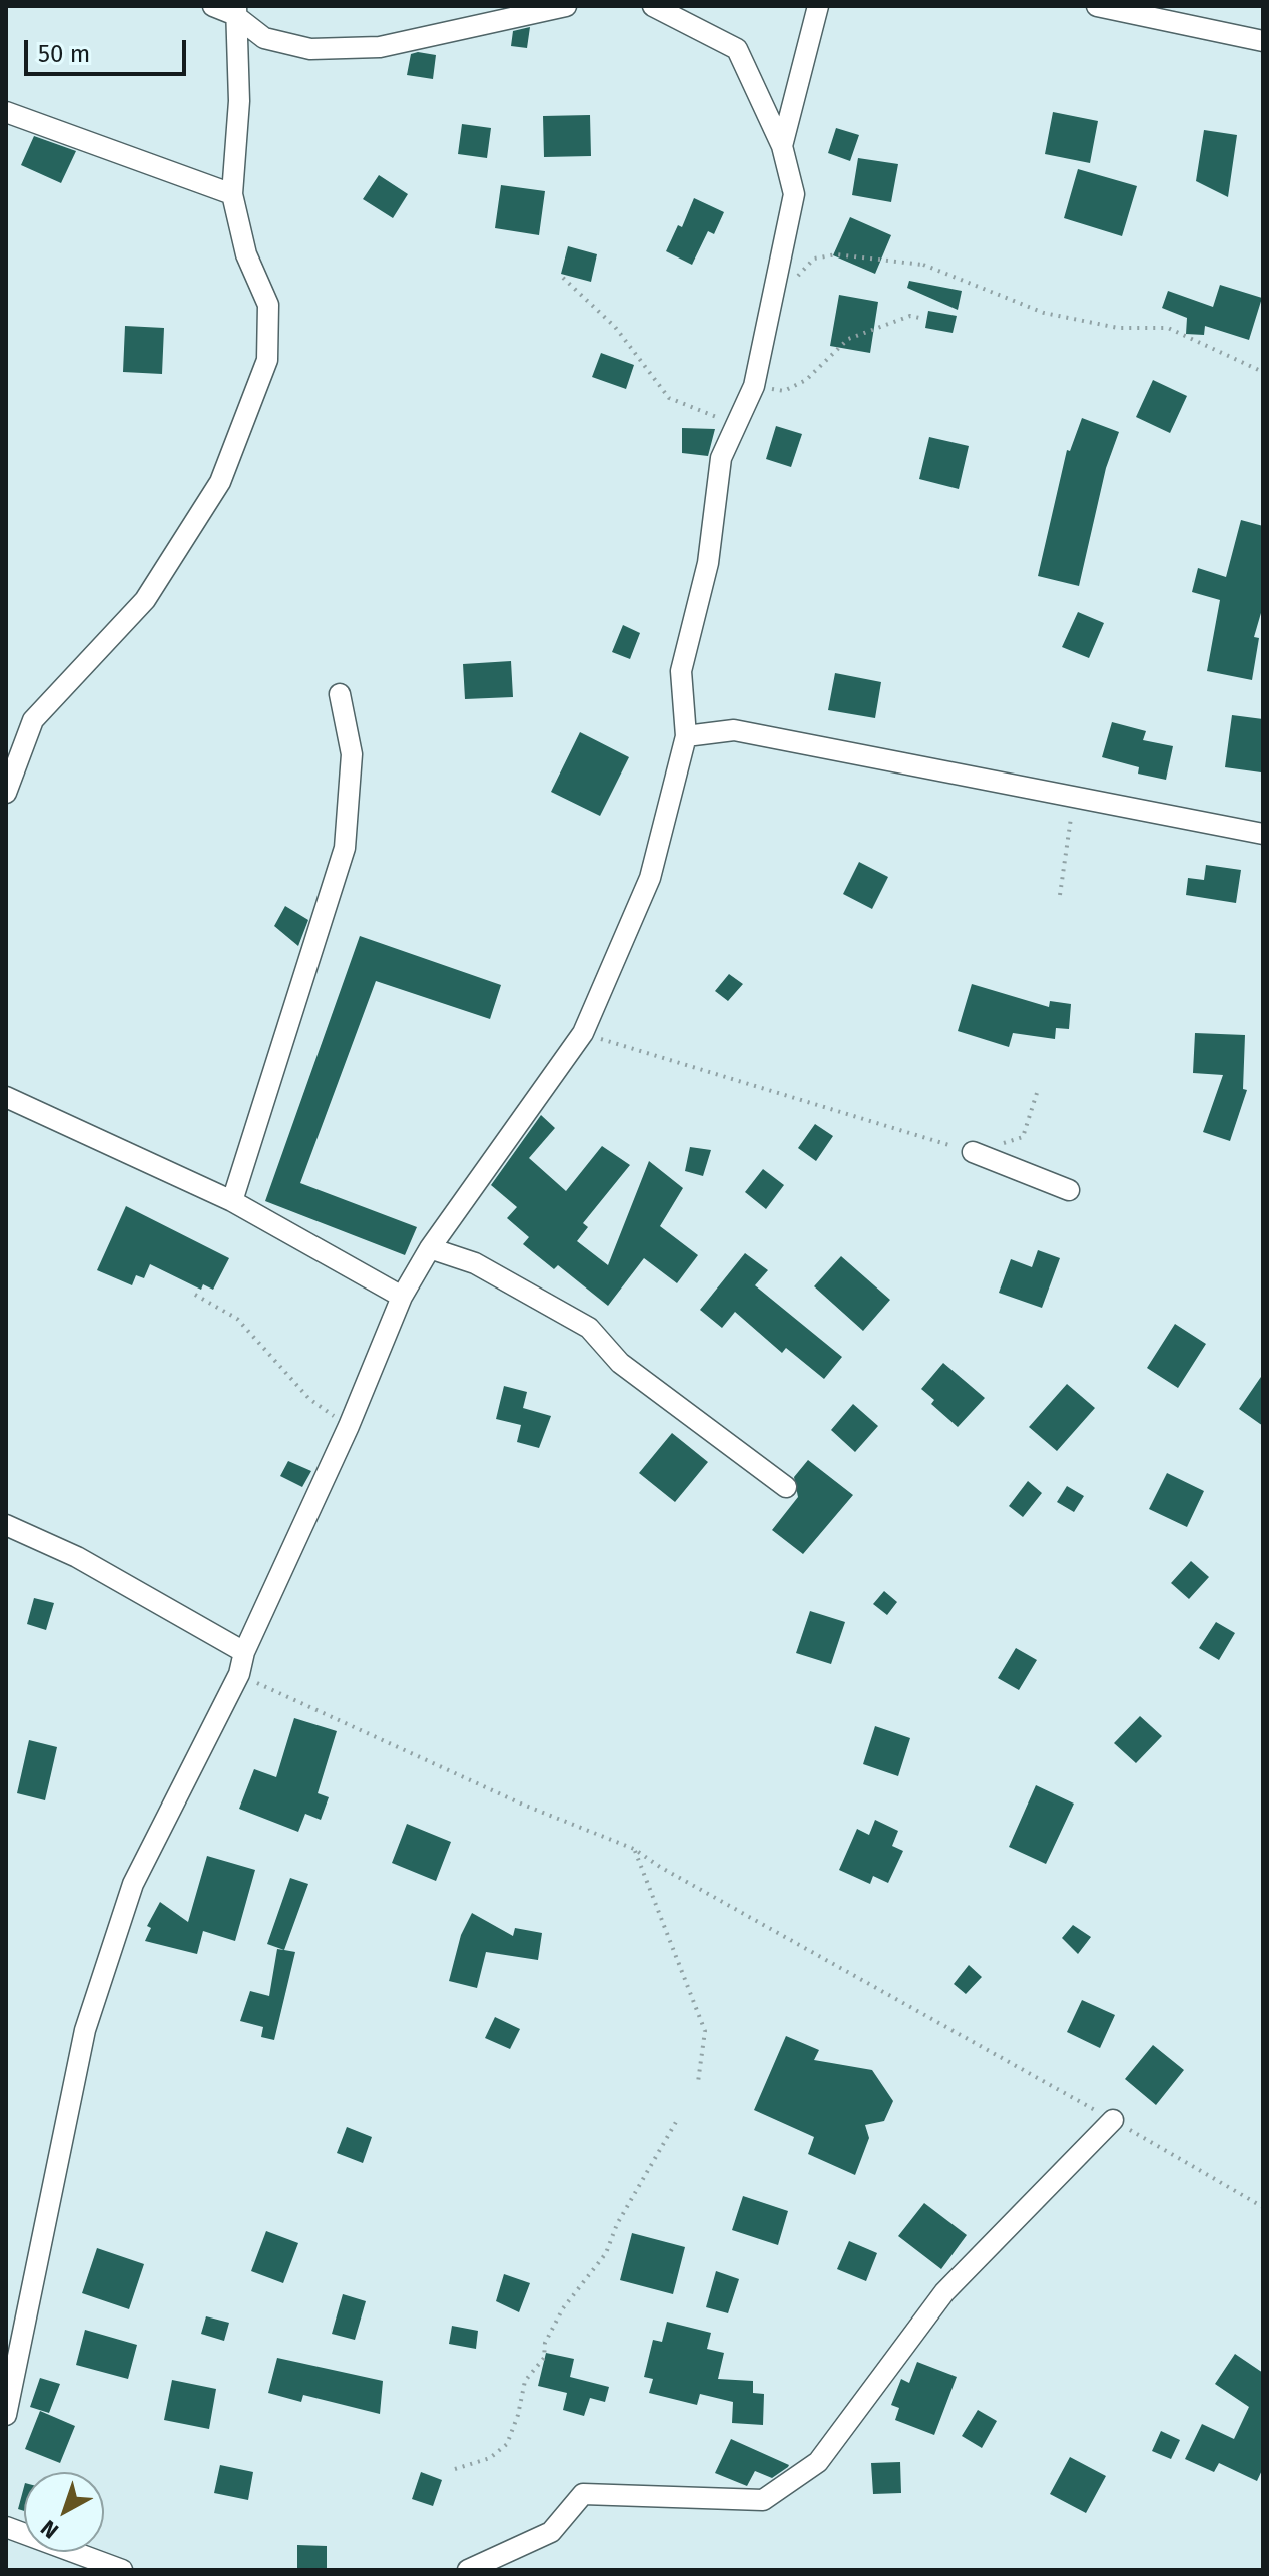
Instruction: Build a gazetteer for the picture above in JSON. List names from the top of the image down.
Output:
{
  "scale_bar": "50 m",
  "north": "bottom left"
}
